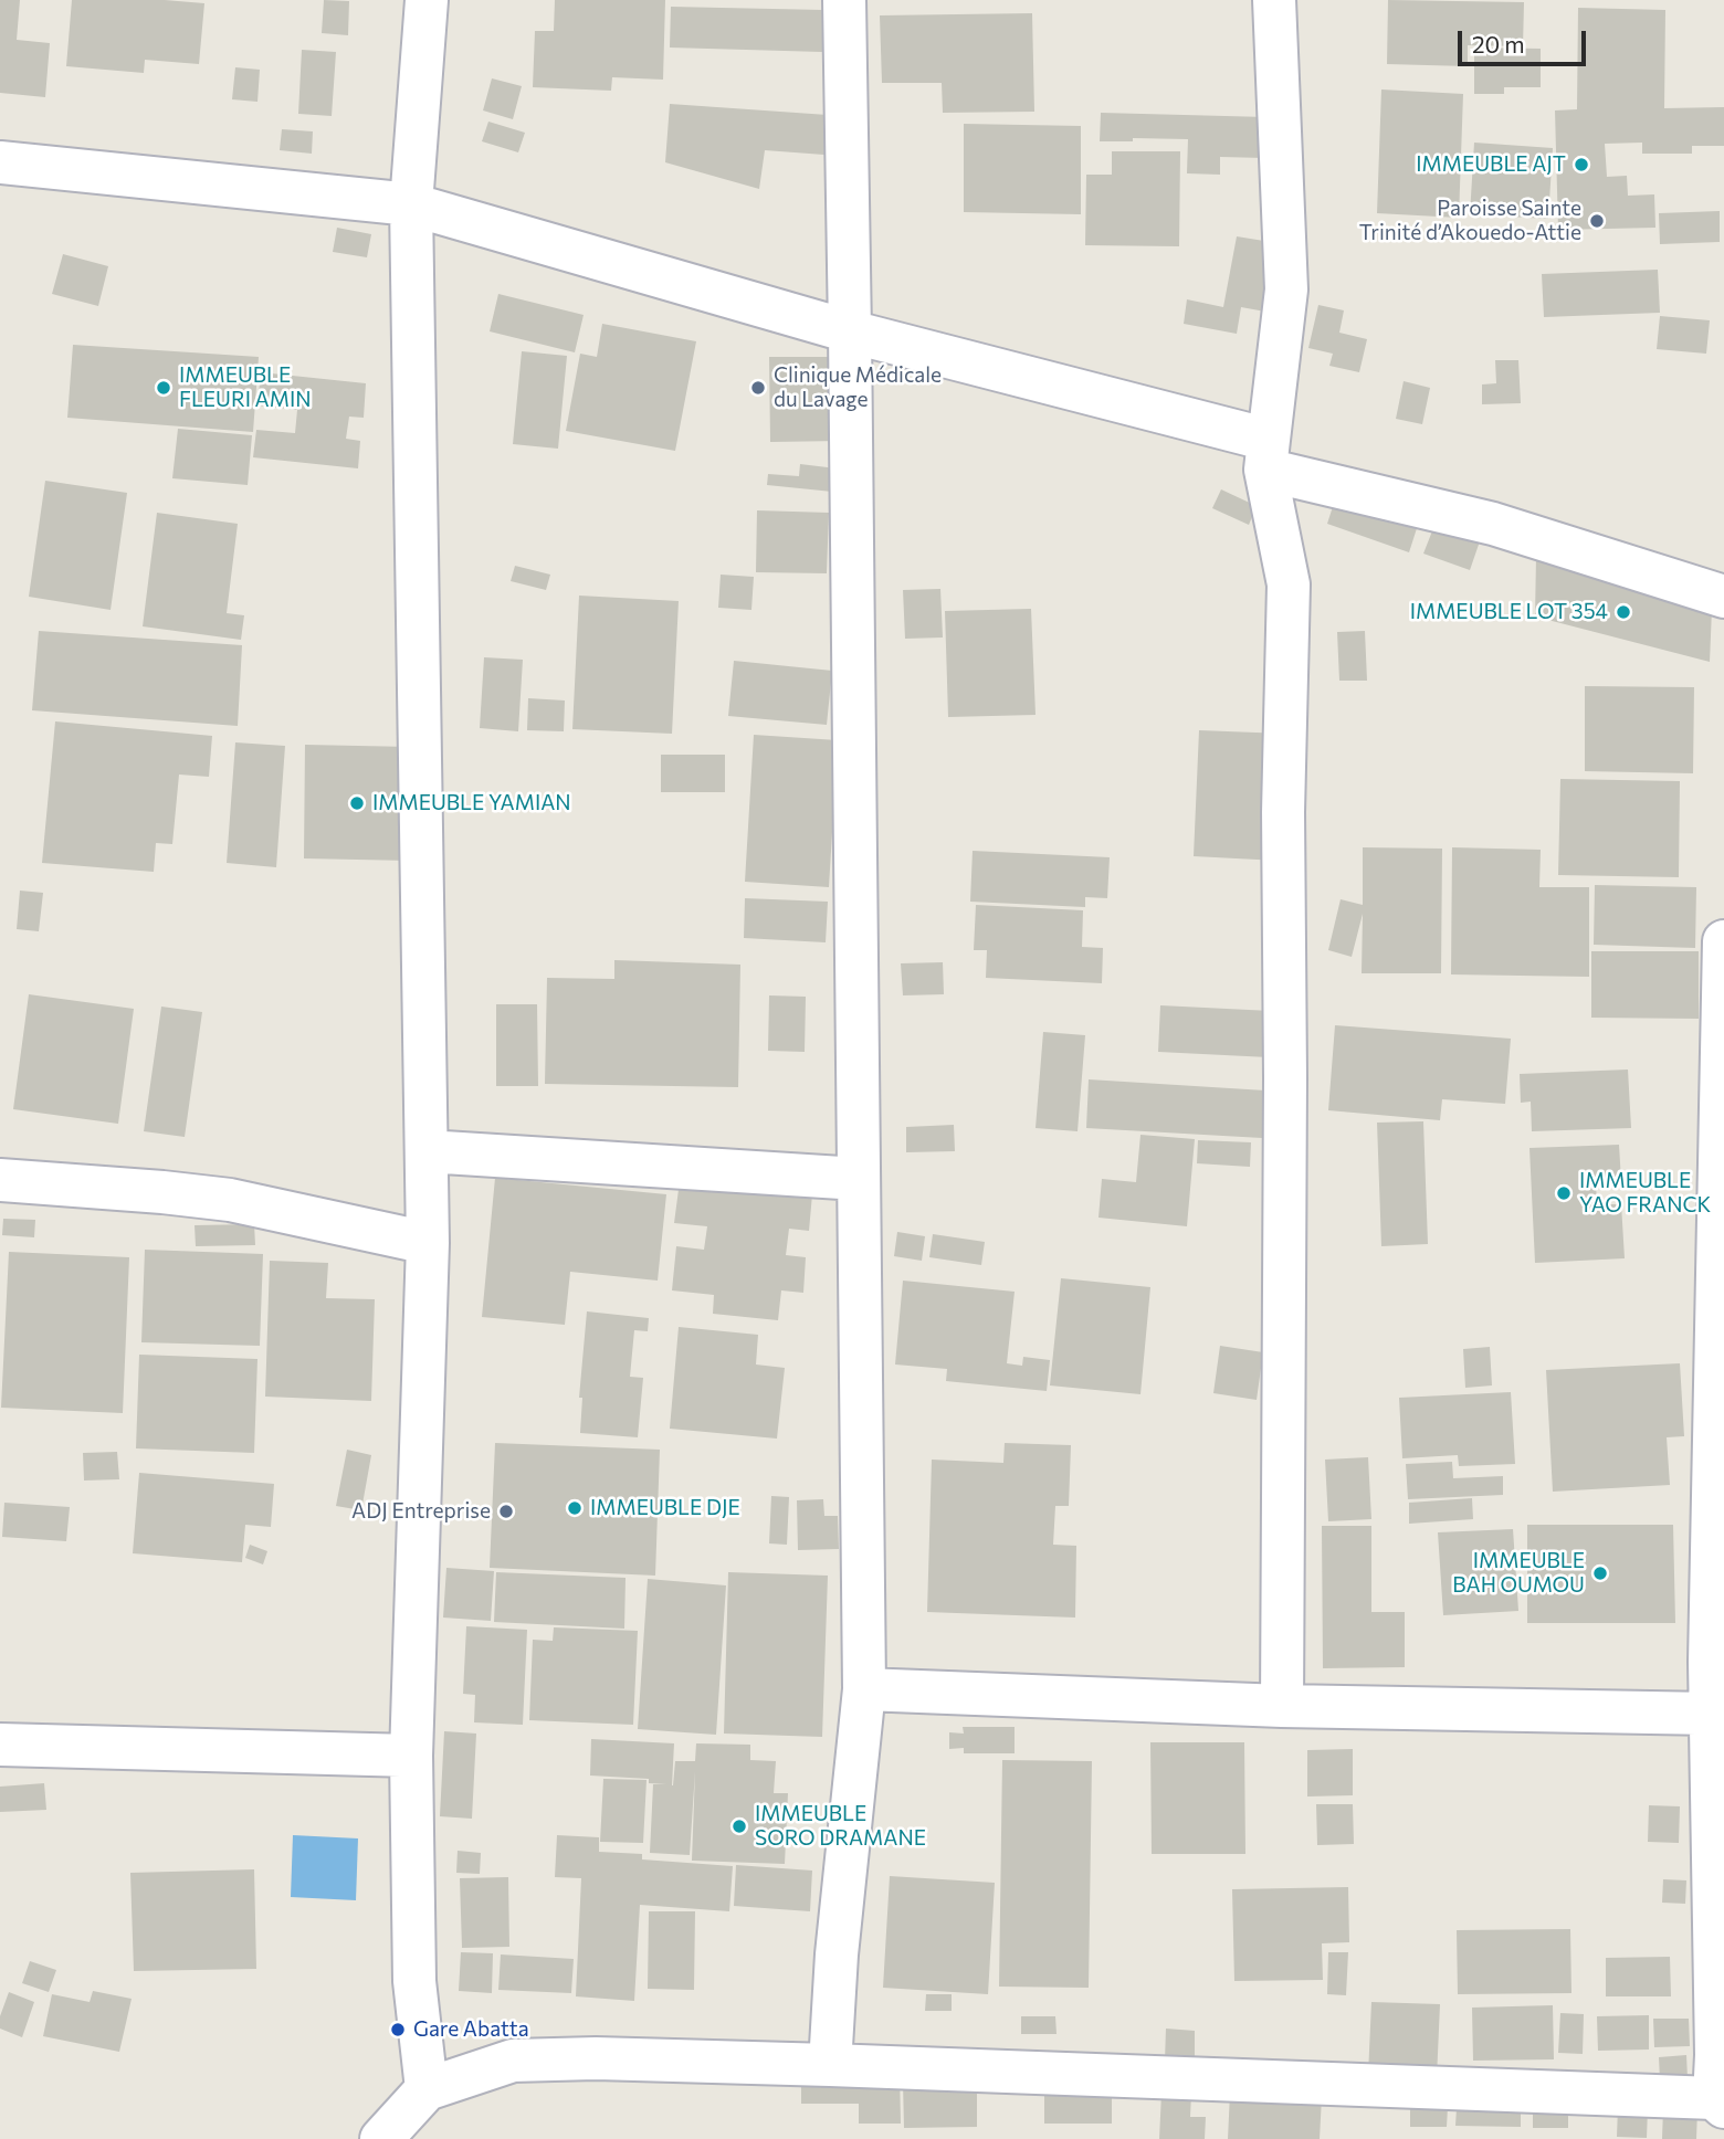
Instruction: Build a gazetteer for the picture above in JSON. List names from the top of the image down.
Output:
{
  "places": [
    "IMMEUBLE AJT",
    "Paroisse Sainte Trinité d’Akouedo-Attie",
    "IMMEUBLE FLEURI AMIN",
    "Clinique Médicale du Lavage",
    "IMMEUBLE LOT 354",
    "IMMEUBLE YAMIAN",
    "IMMEUBLE YAO FRANCK",
    "IMMEUBLE DJE",
    "ADJ Entreprise",
    "IMMEUBLE BAH OUMOU",
    "IMMEUBLE SORO DRAMANE",
    "Gare Abatta"
  ],
  "scale_bar": "20 m"
}
